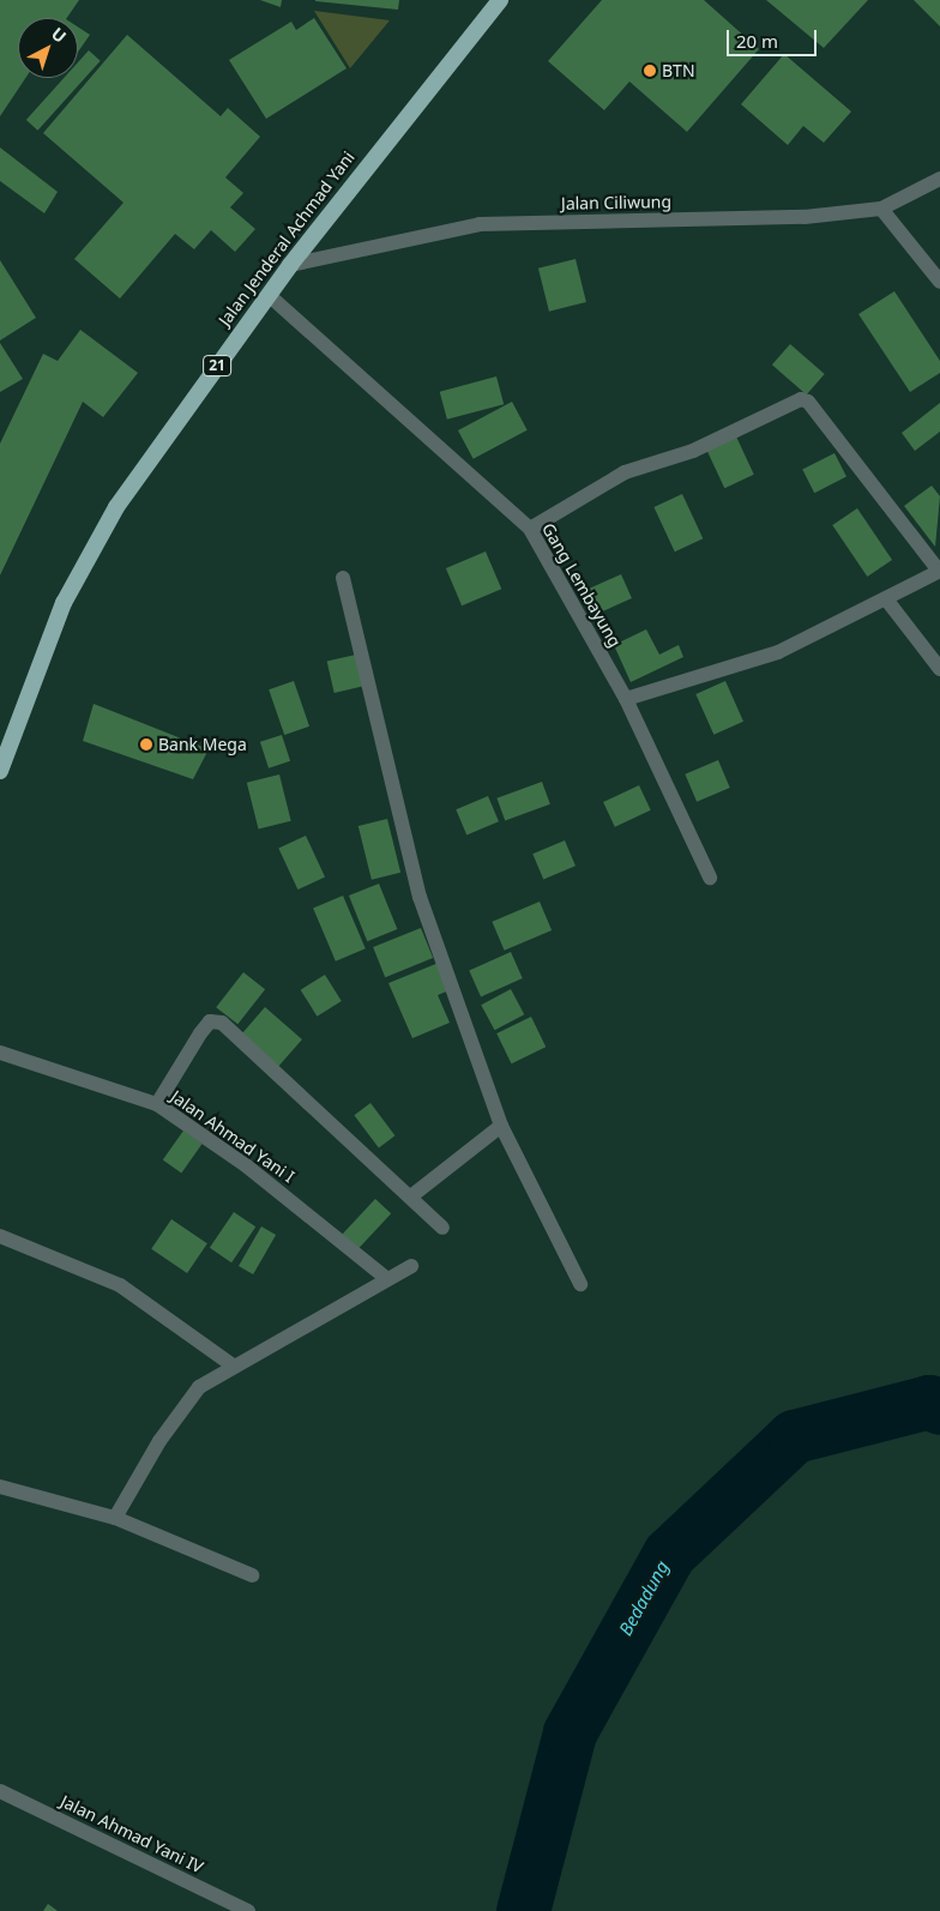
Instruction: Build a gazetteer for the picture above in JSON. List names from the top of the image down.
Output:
{
  "streets": {
    "highway": ["Jalan Jenderal Achmad Yani", "21"],
    "street": [
      "Jalan Ciliwung",
      "Gang Lembayung",
      "Jalan Ahmad Yani I",
      "Jalan Ahmad Yani IV"
    ]
  },
  "crossings": [
    ["Jalan Ciliwung", "Jalan Jenderal Achmad Yani"],
    ["Jalan Jenderal Achmad Yani", "Gang Lembayung"]
  ],
  "water": ["Bedadung"],
  "places": ["BTN", "Bank Mega"],
  "scale_bar": "20 m",
  "north": "top right"
}
